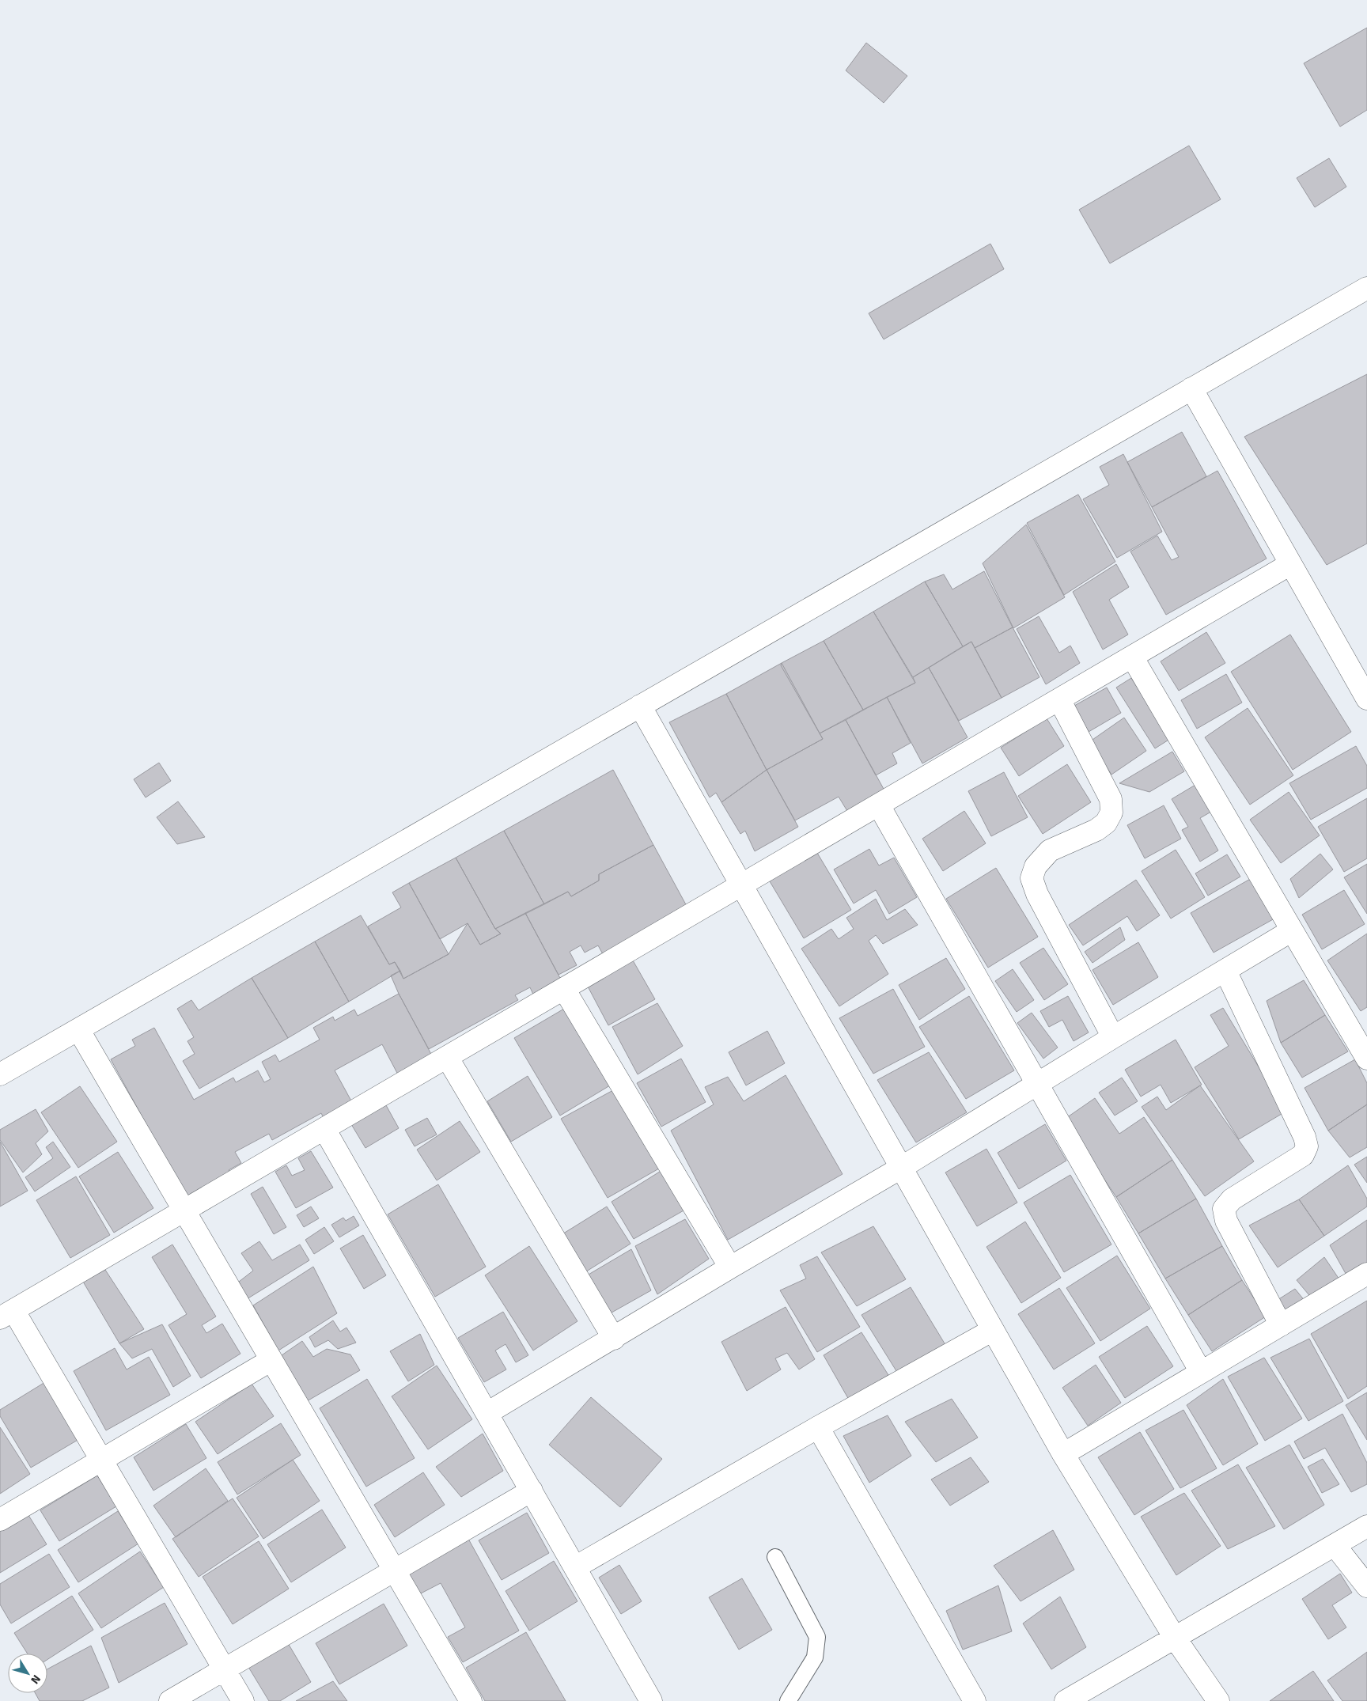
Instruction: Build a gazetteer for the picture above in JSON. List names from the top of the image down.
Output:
{
  "north": "bottom right"
}
